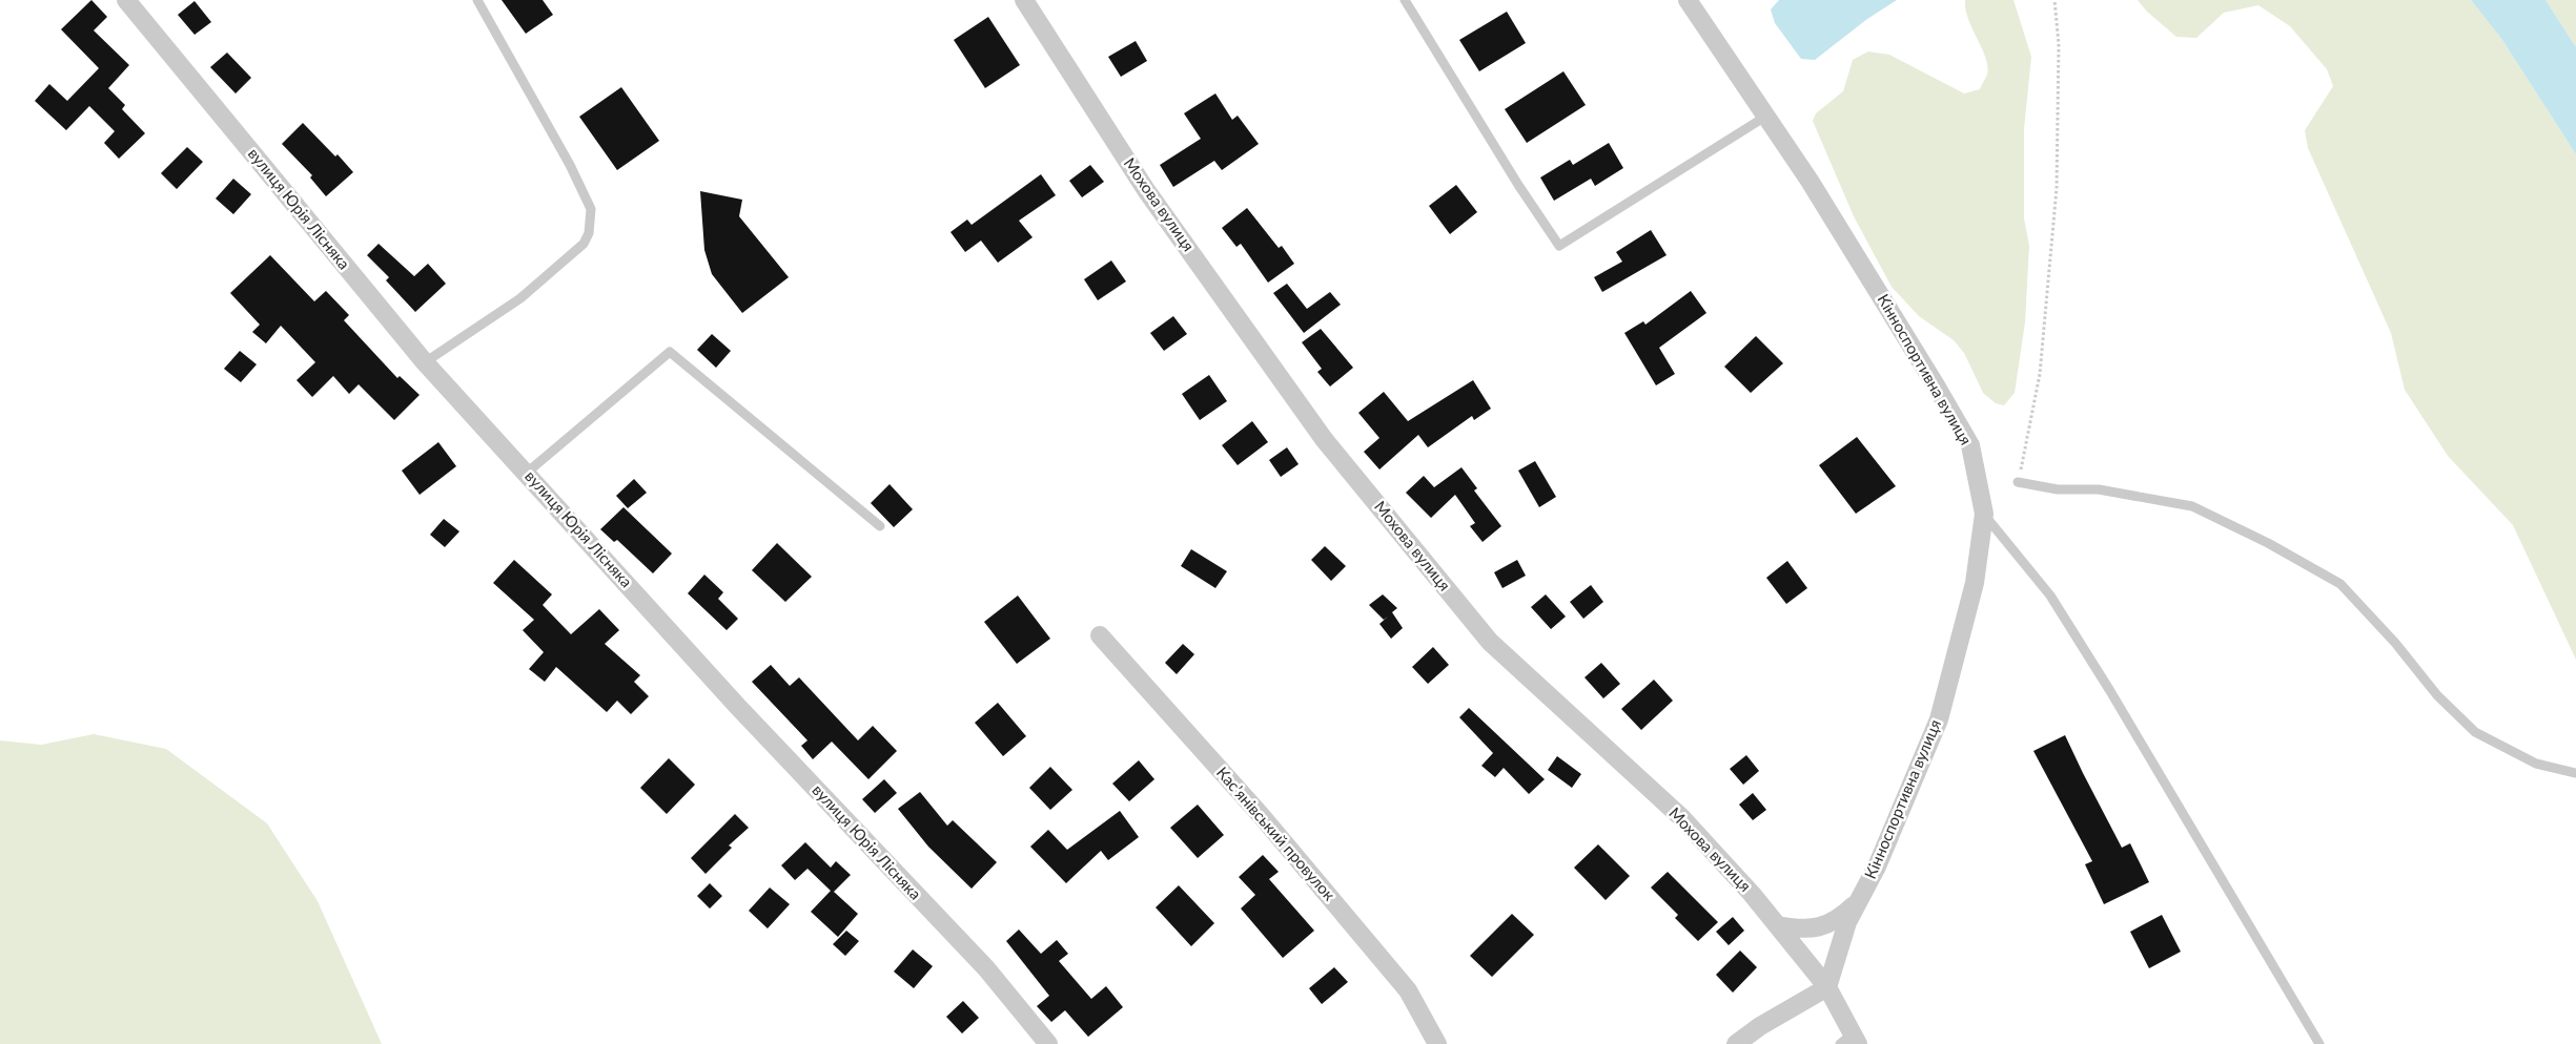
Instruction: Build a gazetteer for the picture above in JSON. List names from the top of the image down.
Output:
{
  "streets": {
    "street": [
      "Мохова вулиця",
      "вулиця Юрія Лісняка",
      "Кінноспортивна вулиця",
      "Касʼянівський провулок"
    ]
  },
  "crossings": [
    ["Мохова вулиця", "Кінноспортивна вулиця"]
  ]
}
